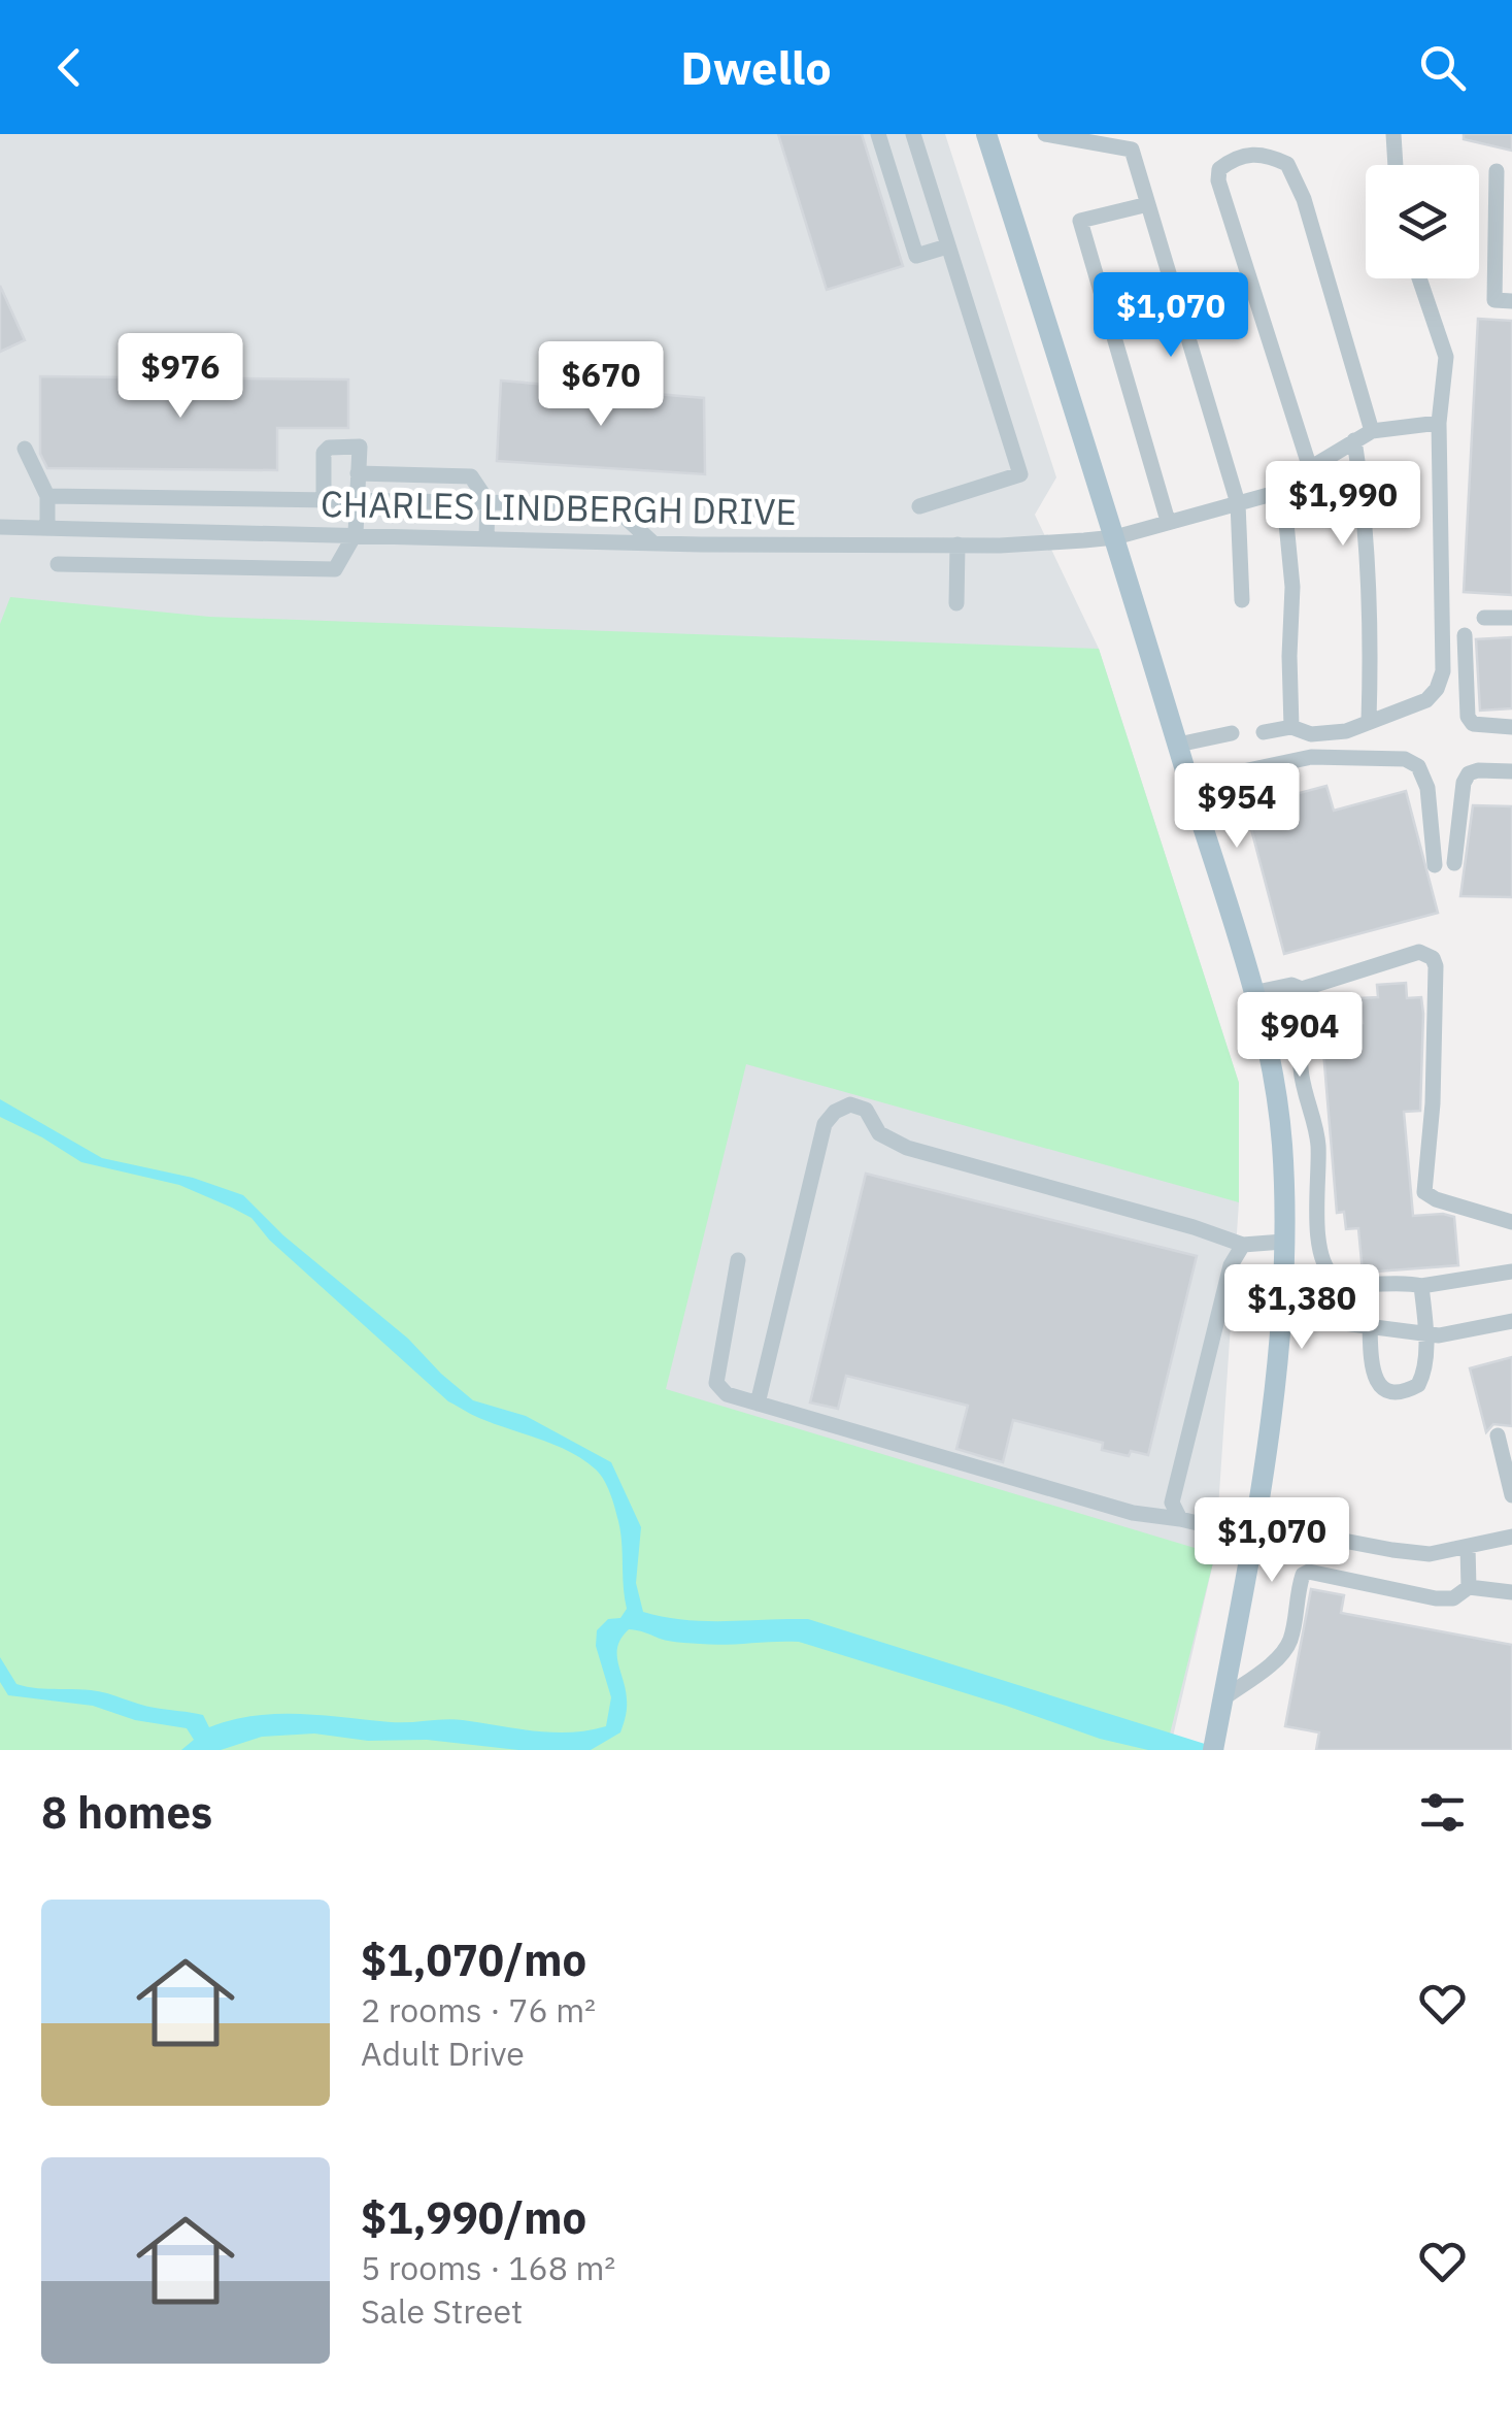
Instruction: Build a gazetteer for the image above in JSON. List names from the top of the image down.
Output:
{
  "streets": {
    "street": ["CHARLES LINDBERGH DRIVE"]
  },
  "page": {
    "header": "Dwello",
    "price": [
      "$1,070",
      "$976",
      "$670",
      "$1,990",
      "$954",
      "$904",
      "$1,380",
      "$1,070"
    ],
    "heading": "8 homes",
    "list": [
      {
        "name": "$1,070/mo",
        "note": "2 rooms · 76 m² · Adult Drive"
      },
      {
        "name": "$1,990/mo",
        "note": "5 rooms · 168 m² · Sale Street"
      }
    ]
  }
}
